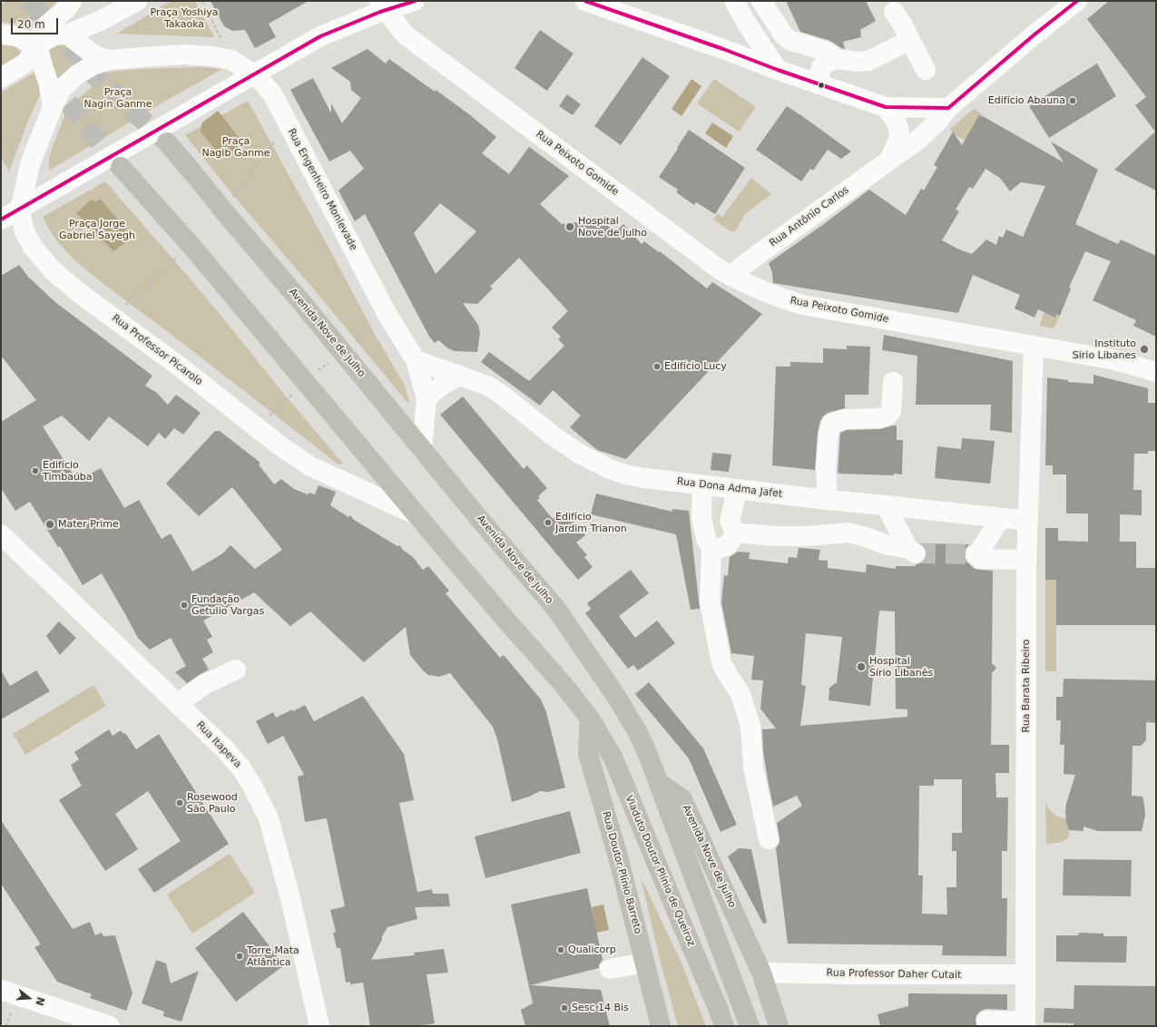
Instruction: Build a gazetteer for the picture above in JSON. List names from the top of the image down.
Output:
{
  "streets": {
    "main road": ["Avenida Nove de Julho", "Viaduto Doutor Plínio de Queiroz", "Rua Doutor Plínio Barreto"],
    "street": [
      "Rua Peixoto Gomide",
      "Rua Engenheiro Monlevade",
      "Rua Antônio Carlos",
      "Rua Professor Picarolo",
      "Rua Dona Adma Jafet",
      "Rua Barata Ribeiro",
      "Rua Itapeva",
      "Rua Professor Daher Cutait"
    ]
  },
  "crossings": [
    ["Rua Peixoto Gomide", "Rua Antônio Carlos"],
    ["Rua Peixoto Gomide", "Rua Barata Ribeiro"],
    ["Rua Engenheiro Monlevade", "Avenida Nove de Julho"],
    ["Rua Engenheiro Monlevade", "Rua Professor Picarolo"],
    ["Rua Engenheiro Monlevade", "Rua Dona Adma Jafet"],
    ["Avenida Nove de Julho", "Rua Professor Daher Cutait"],
    ["Rua Dona Adma Jafet", "Rua Barata Ribeiro"],
    ["Rua Barata Ribeiro", "Rua Professor Daher Cutait"],
    ["Viaduto Doutor Plínio de Queiroz", "Rua Doutor Plínio Barreto"]
  ],
  "parks": [
    "Praça Yoshiya Takaoka",
    "Praça Nagin Ganme",
    "Praça Nagib Ganme",
    "Praça Jorge Gabriel Sayegh"
  ],
  "places": [
    "Edifício Abauna",
    "Hospital Nove de Julho",
    "Instituto Sirio Libanes",
    "Edifício Lucy",
    "Edifício Timbaúba",
    "Edifício Jardim Trianon",
    "Mater Prime",
    "Fundação Getulio Vargas",
    "Hospital Sírio Libanês",
    "Rosewood São Paulo",
    "Qualicorp",
    "Torre Mata Atlântica",
    "Sesc 14 Bis"
  ],
  "scale_bar": "20 m",
  "north": "right"
}
